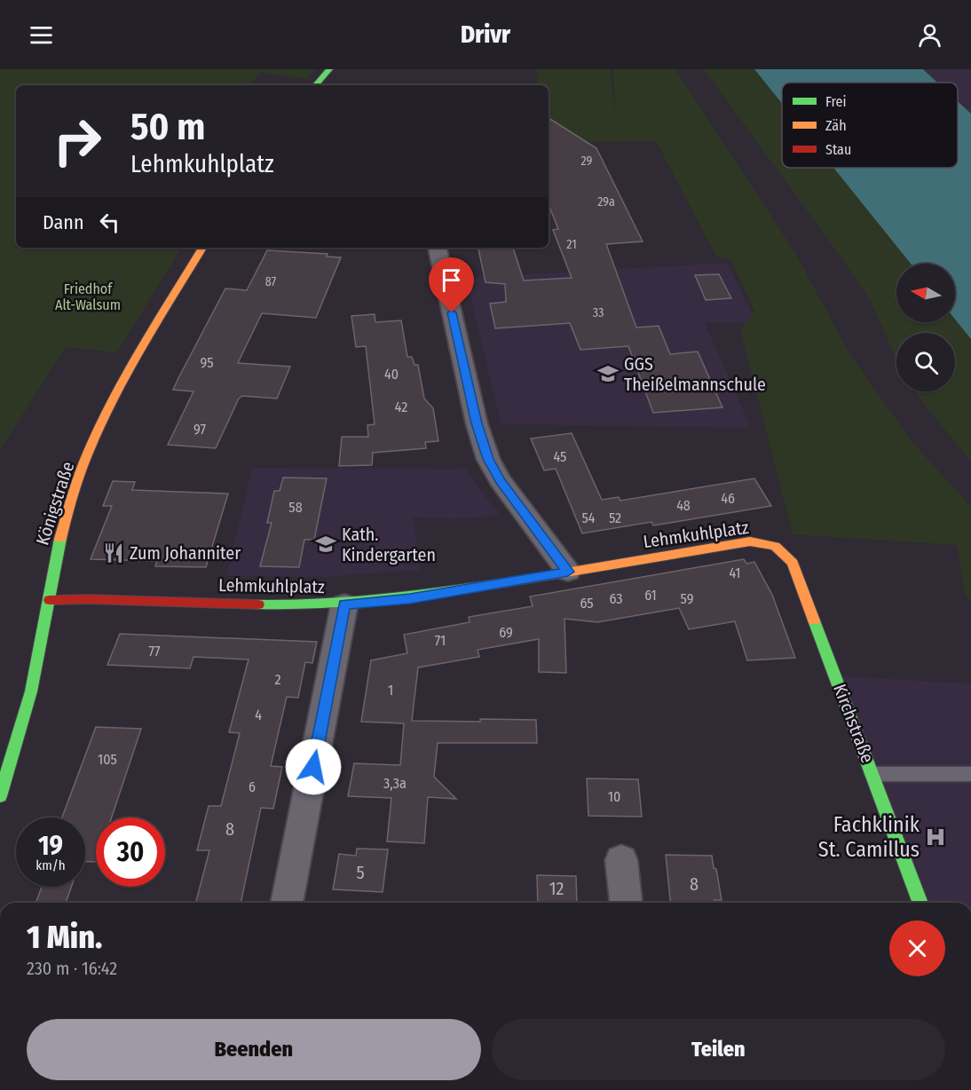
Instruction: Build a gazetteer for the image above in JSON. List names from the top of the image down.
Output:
{
  "streets": {
    "street": ["Königstraße", "Lehmkuhlplatz", "Kirchstraße"]
  },
  "crossings": [
    ["Königstraße", "Lehmkuhlplatz"],
    ["Lehmkuhlplatz", "Kirchstraße"]
  ],
  "parks": ["Friedhof Alt-Walsum"],
  "places": {
    "school or university": ["GGS Theißelmannschule", "Kath. Kindergarten"],
    "restaurant": ["Zum Johanniter"],
    "hospital": ["Fachklinik St. Camillus"]
  },
  "house_numbers": [
    "29",
    "29a",
    "21",
    "87",
    "33",
    "95",
    "40",
    "42",
    "97",
    "45",
    "46",
    "48",
    "58",
    "54",
    "52",
    "41",
    "61",
    "63",
    "59",
    "65",
    "69",
    "71",
    "77",
    "2",
    "1",
    "4",
    "105",
    "3,3a",
    "6",
    "10",
    "8",
    "5",
    "8",
    "12"
  ],
  "legend": ["Frei", "Zäh", "Stau"],
  "north": "left",
  "page": {
    "header": "Drivr",
    "turn": ["50 m", "Lehmkuhlplatz"],
    "then": "Dann",
    "speed": "19 km/h",
    "limit": "30",
    "heading": ["1 Min.", "230 m · 16:42"],
    "buttons": ["Beenden", "Teilen"]
  }
}
